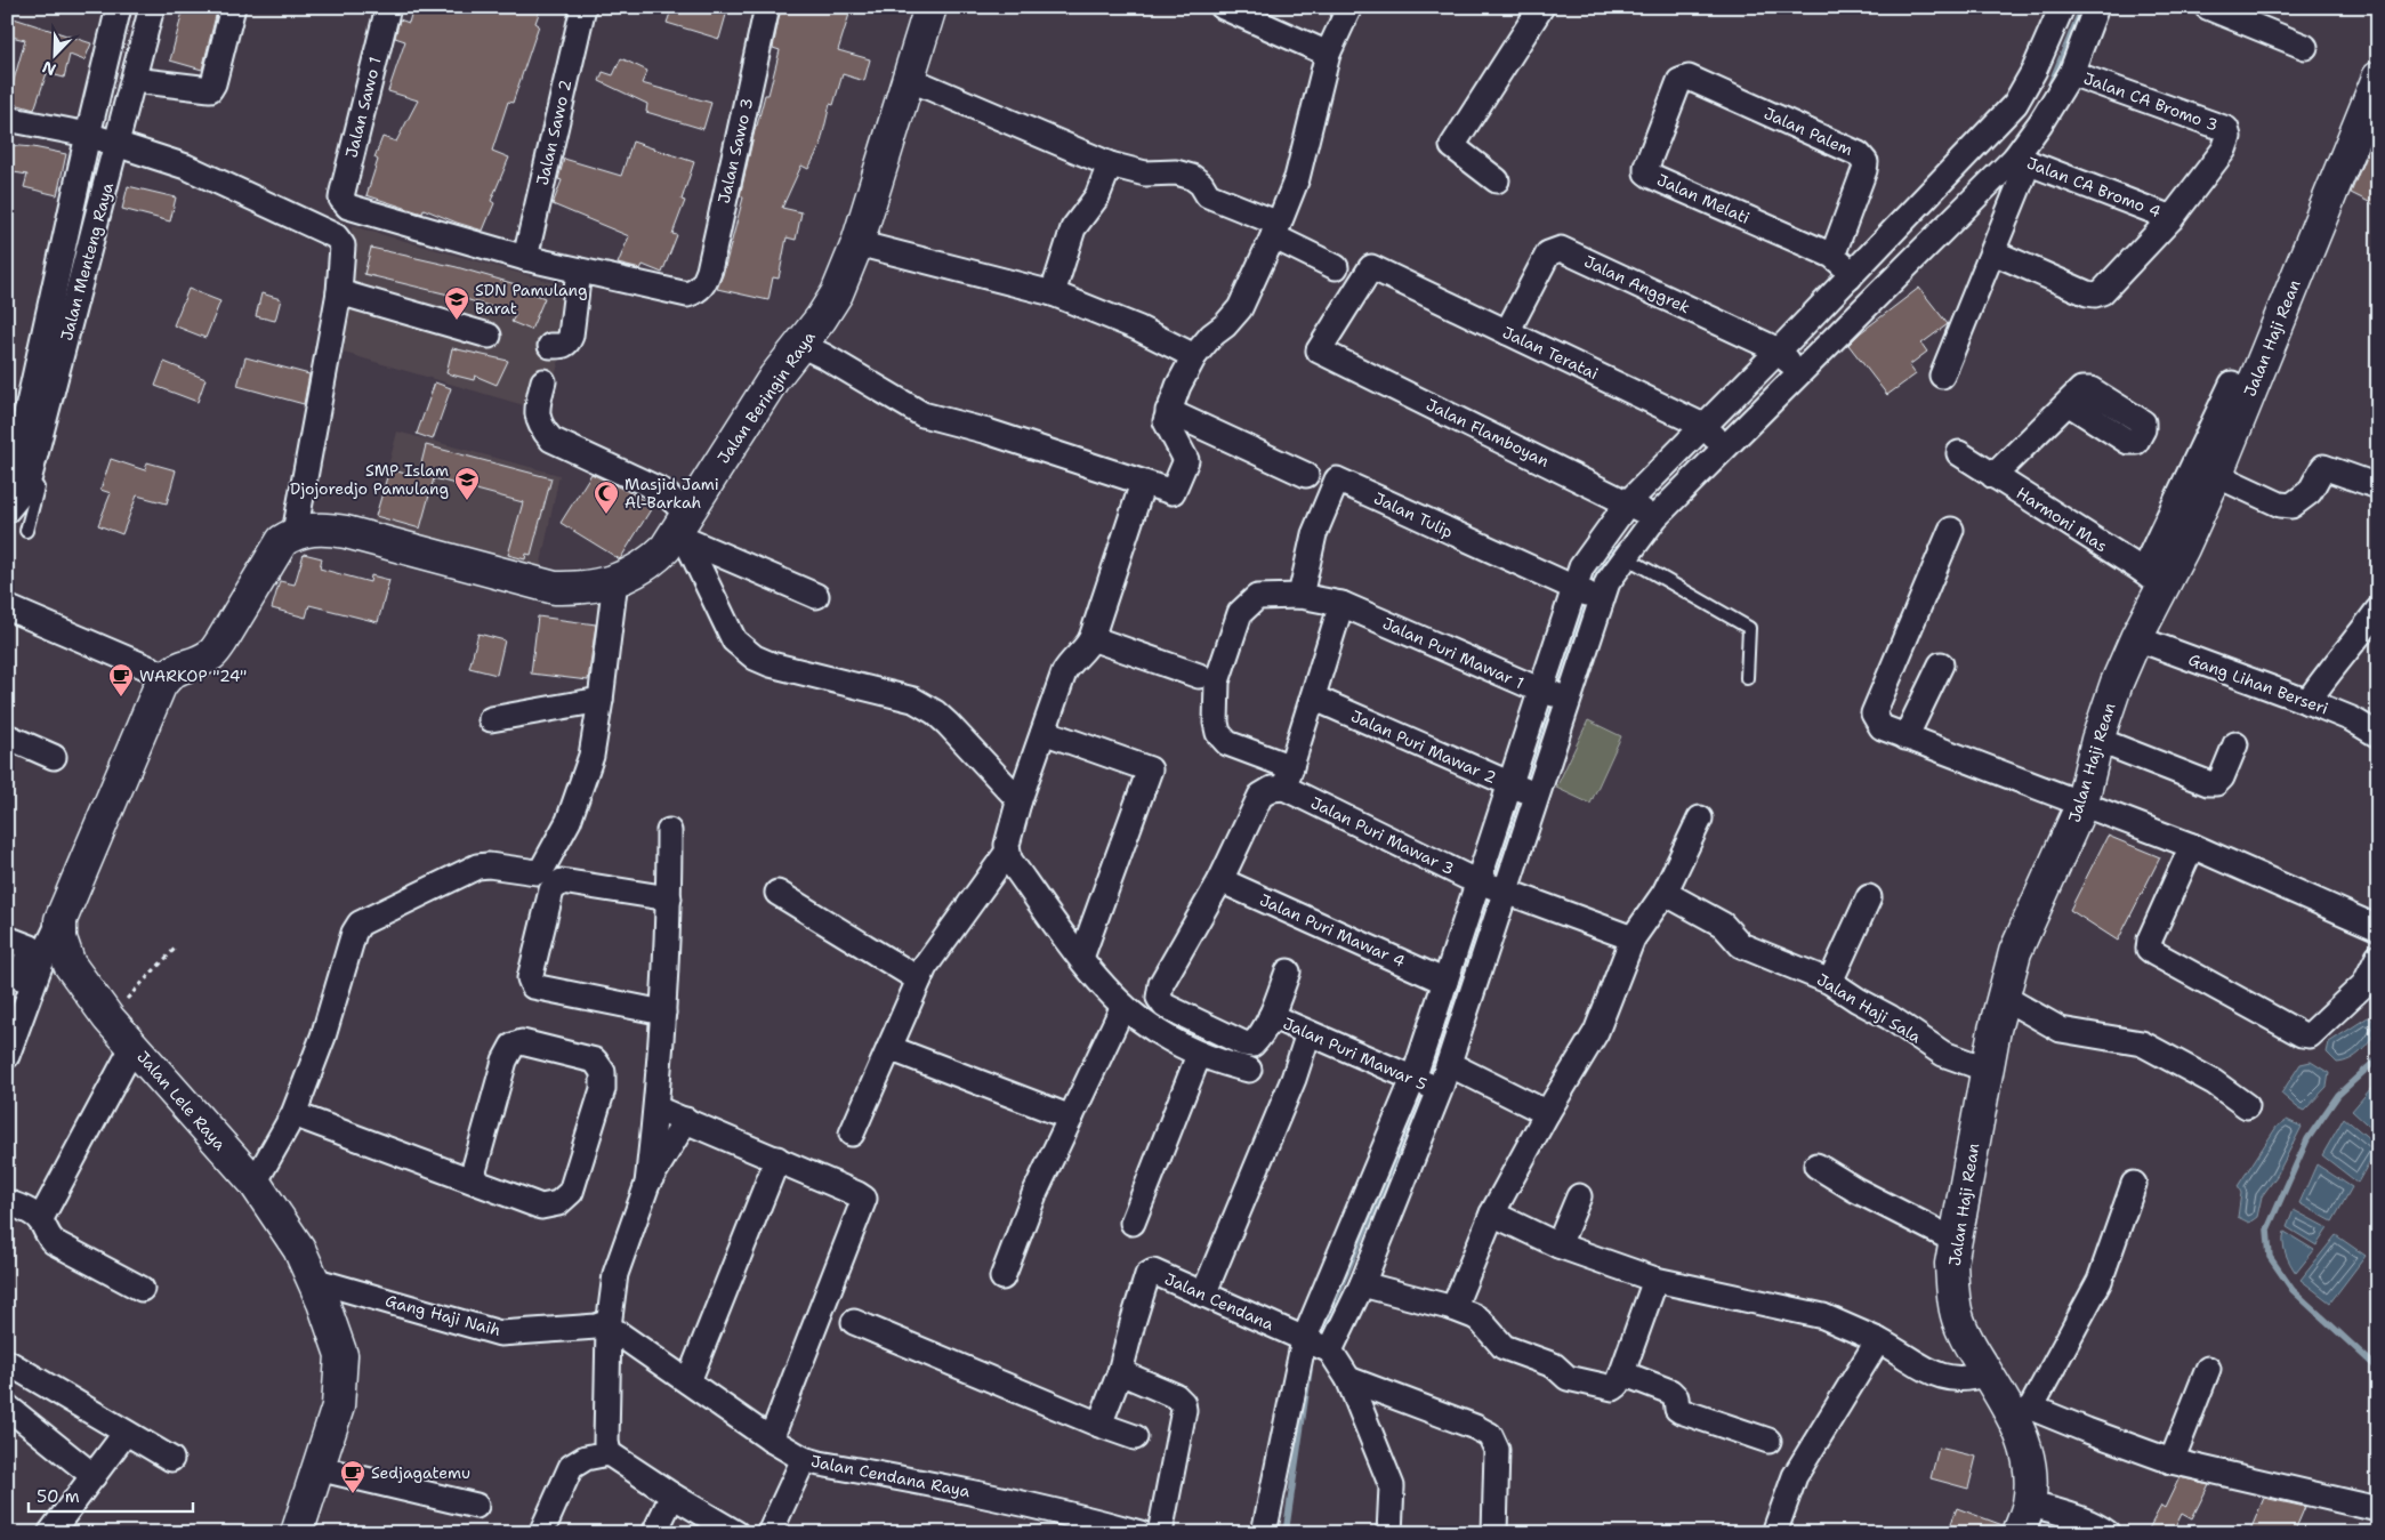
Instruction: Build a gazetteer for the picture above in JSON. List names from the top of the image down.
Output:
{
  "streets": {
    "street": [
      "Jalan CA Bromo 3",
      "Jalan Sawo 1",
      "Jalan Palem",
      "Jalan Sawo 2",
      "Jalan Sawo 3",
      "Jalan CA Bromo 4",
      "Jalan Melati",
      "Jalan Menteng Raya",
      "Jalan Anggrek",
      "Jalan Haji Rean",
      "Jalan Teratai",
      "Jalan Beringin Raya",
      "Jalan Flamboyan",
      "Jalan Tulip",
      "Harmoni Mas",
      "Jalan Puri Mawar 1",
      "Gang Lihan Berseri",
      "Jalan Puri Mawar 2",
      "Jalan Puri Mawar 3",
      "Jalan Puri Mawar 4",
      "Jalan Haji Sala",
      "Jalan Puri Mawar 5",
      "Jalan Lele Raya",
      "Jalan Cendana",
      "Gang Haji Naih",
      "Jalan Cendana Raya"
    ]
  },
  "crossings": [
    ["Jalan CA Bromo 3", "Jalan CA Bromo 4"],
    ["Jalan Sawo 1", "Jalan Sawo 2"],
    ["Jalan Palem", "Jalan Melati"],
    ["Jalan Anggrek", "Jalan Teratai"],
    ["Jalan Haji Rean", "Harmoni Mas"],
    ["Jalan Haji Rean", "Gang Lihan Berseri"],
    ["Jalan Haji Rean", "Jalan Haji Sala"],
    ["Jalan Teratai", "Jalan Flamboyan"],
    ["Jalan Tulip", "Jalan Puri Mawar 1"],
    ["Jalan Tulip", "Jalan Puri Mawar 3"],
    ["Jalan Puri Mawar 1", "Jalan Puri Mawar 3"],
    ["Jalan Lele Raya", "Gang Haji Naih"],
    ["Gang Haji Naih", "Jalan Cendana Raya"]
  ],
  "places": {
    "school or university": ["SDN Pamulang Barat", "SMP Islam Djojoredjo Pamulang"],
    "mosque": ["Masjid Jami Al-Barkah"],
    "cafe": ["WARKOP \"24\"", "Sedjagatemu"]
  },
  "scale_bar": "50 m",
  "north": "bottom left"
}
